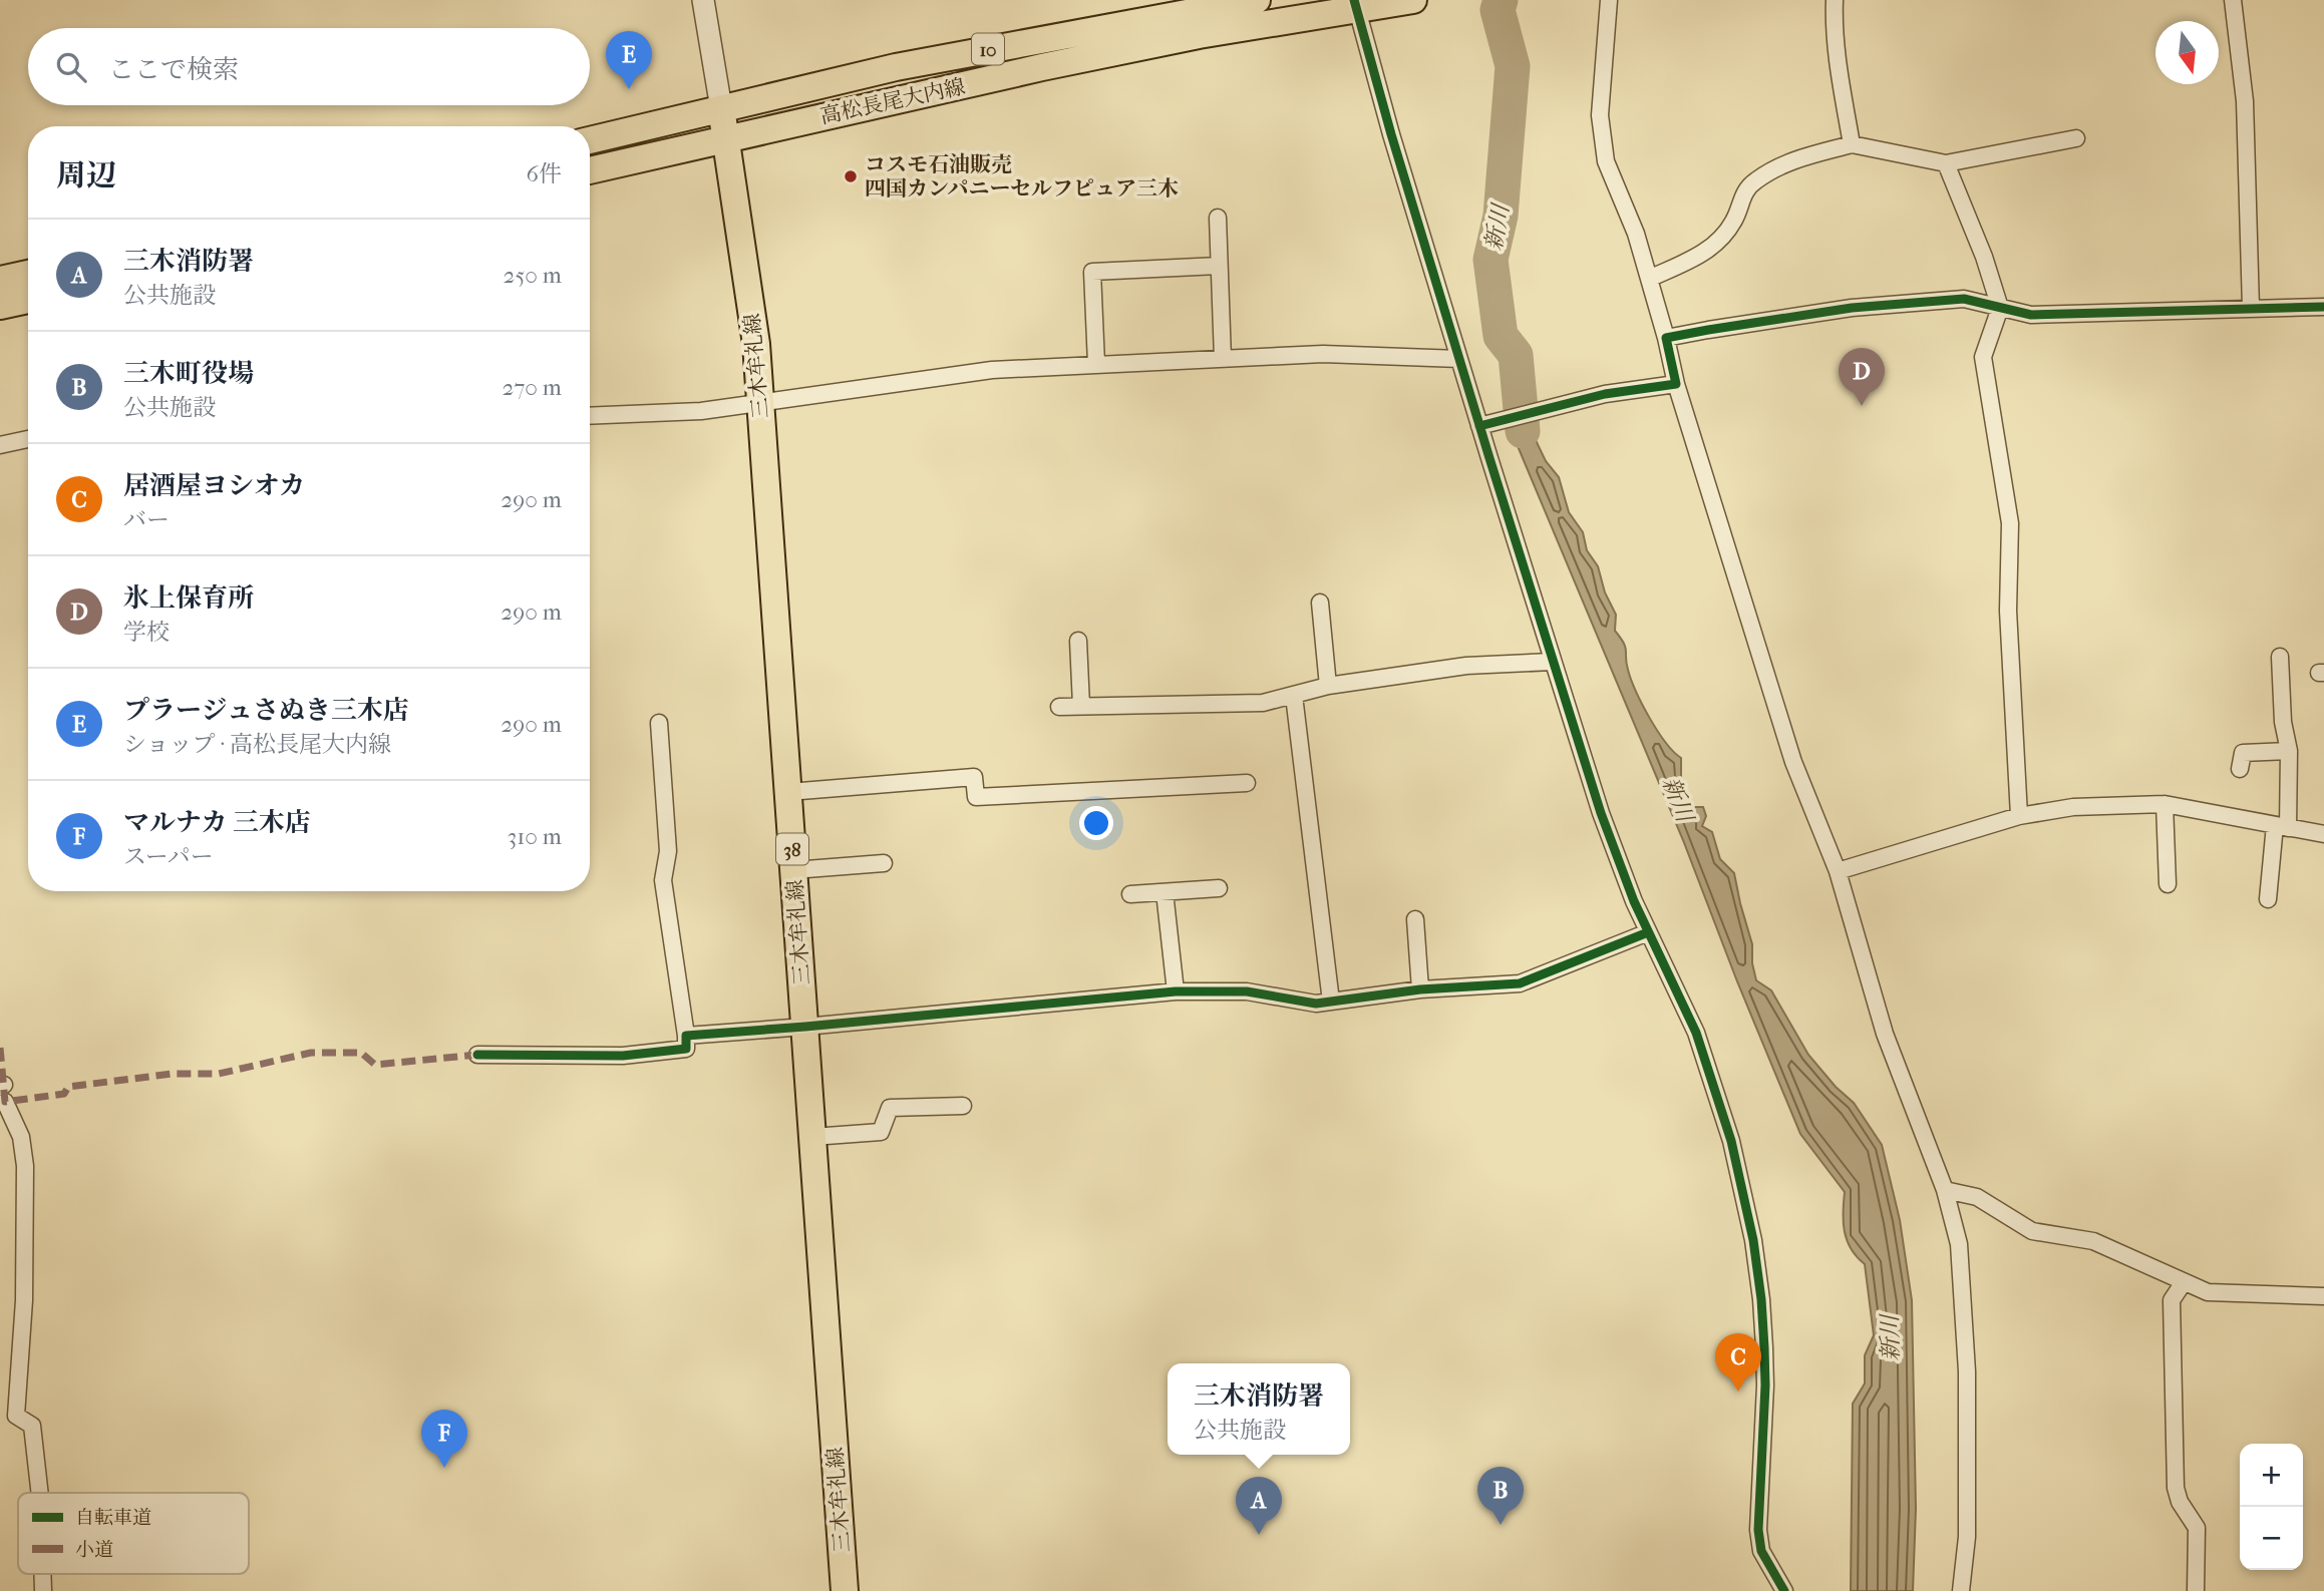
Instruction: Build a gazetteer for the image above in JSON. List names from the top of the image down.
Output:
{
  "streets": {
    "main road": [
      "10",
      "高松長尾大内線",
      "三木牟礼線",
      "38"
    ]
  },
  "crossings": [
    ["高松長尾大内線", "三木牟礼線"]
  ],
  "water": ["新川"],
  "places": ["コスモ石油販売 四国カンパニーセルフピュア三木"],
  "legend": ["自転車道", "小道"],
  "north": "bottom",
  "page": {
    "search": "ここで検索",
    "pins": [
      "E",
      "D",
      "C",
      "F",
      "B",
      "A"
    ],
    "heading": ["周辺", "6件"],
    "list": [
      {
        "mark": "A",
        "name": "三木消防署",
        "note": "公共施設",
        "value": "250 m"
      },
      {
        "mark": "B",
        "name": "三木町役場",
        "note": "公共施設",
        "value": "270 m"
      },
      {
        "mark": "C",
        "name": "居酒屋ヨシオカ",
        "note": "バー",
        "value": "290 m"
      },
      {
        "mark": "D",
        "name": "氷上保育所",
        "note": "学校",
        "value": "290 m"
      },
      {
        "mark": "E",
        "name": "プラージュさぬき三木店",
        "note": "ショップ · 高松長尾大内線",
        "value": "290 m"
      },
      {
        "mark": "F",
        "name": "マルナカ 三木店",
        "note": "スーパー",
        "value": "310 m"
      }
    ],
    "popup": ["三木消防署", "公共施設"],
    "map_buttons": ["+", "−"]
  }
}
